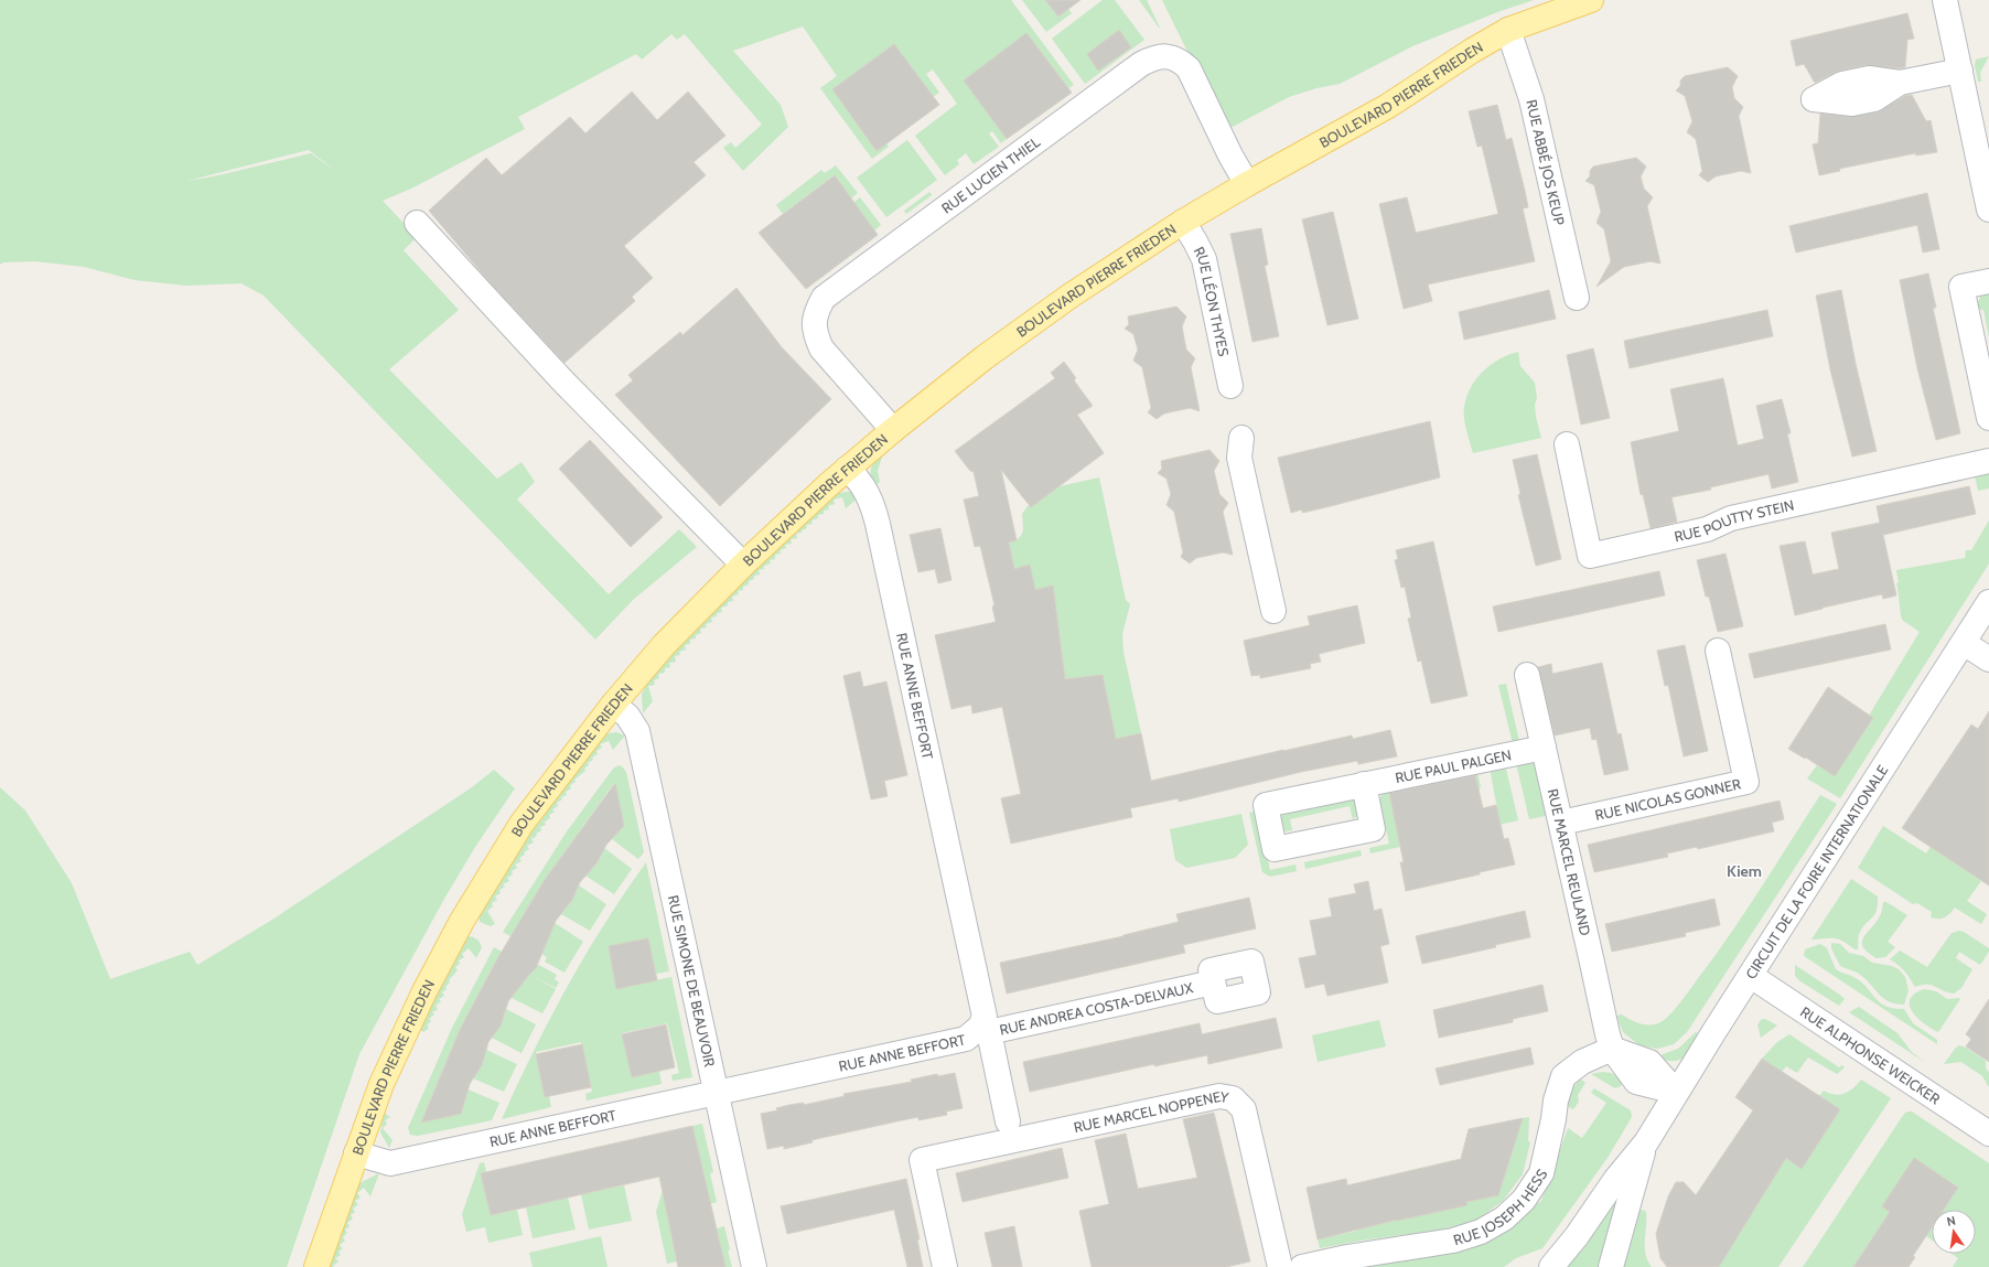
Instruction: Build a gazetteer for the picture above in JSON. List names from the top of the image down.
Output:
{
  "streets": {
    "main road": ["BOULEVARD PIERRE FRIEDEN"],
    "street": [
      "RUE ABBÉ JOS KEUP",
      "RUE LUCIEN THIEL",
      "RUE LÉON THYES",
      "RUE POUTTY STEIN",
      "RUE ANNE BEFFORT",
      "RUE PAUL PALGEN",
      "RUE NICOLAS GONNER",
      "RUE MARCEL REULAND",
      "CIRCUIT DE LA FOIRE INTERNATIONALE",
      "RUE SIMONE DE BEAUVOIR",
      "RUE ANDREA COSTA-DELVAUX",
      "RUE ALPHONSE WEICKER",
      "RUE MARCEL NOPPENEY",
      "RUE JOSEPH HESS"
    ]
  },
  "crossings": [
    ["BOULEVARD PIERRE FRIEDEN", "RUE ABBÉ JOS KEUP"],
    ["BOULEVARD PIERRE FRIEDEN", "RUE LUCIEN THIEL"],
    ["BOULEVARD PIERRE FRIEDEN", "RUE LÉON THYES"],
    ["BOULEVARD PIERRE FRIEDEN", "RUE ANNE BEFFORT"],
    ["BOULEVARD PIERRE FRIEDEN", "RUE SIMONE DE BEAUVOIR"],
    ["RUE ANNE BEFFORT", "RUE SIMONE DE BEAUVOIR"],
    ["RUE ANNE BEFFORT", "RUE ANDREA COSTA-DELVAUX"],
    ["RUE PAUL PALGEN", "RUE MARCEL REULAND"],
    ["RUE NICOLAS GONNER", "RUE MARCEL REULAND"],
    ["RUE MARCEL REULAND", "RUE JOSEPH HESS"],
    ["CIRCUIT DE LA FOIRE INTERNATIONALE", "RUE ALPHONSE WEICKER"]
  ],
  "districts": ["Kiem"],
  "north": "top"
}
